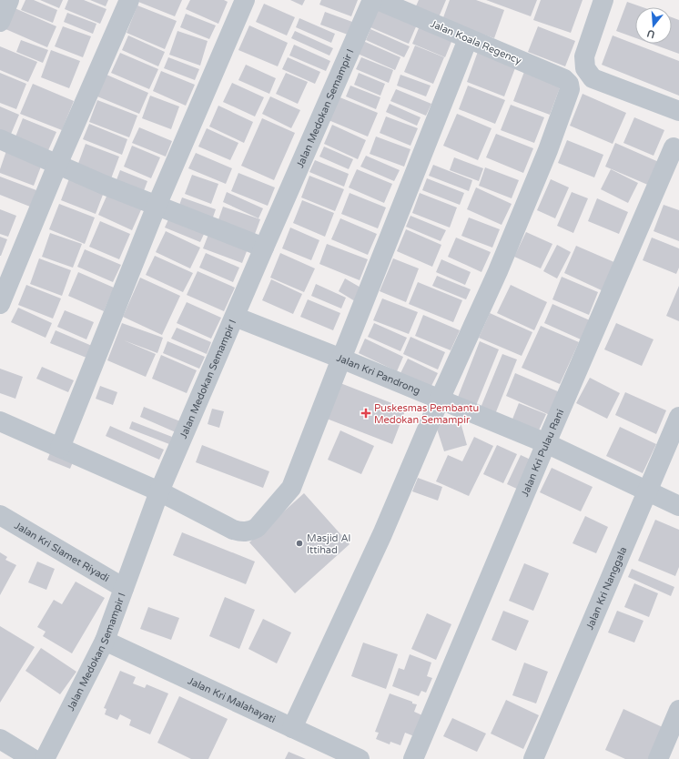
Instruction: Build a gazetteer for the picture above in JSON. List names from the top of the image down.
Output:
{
  "streets": {
    "street": [
      "Jalan Koala Regency",
      "Jalan Medokan Semampir I",
      "Jalan Kri Pandrong",
      "Jalan Kri Pulau Rani",
      "Jalan Kri Slamet Riyadi",
      "Jalan Kri Nanggala",
      "Jalan Kri Malahayati"
    ]
  },
  "crossings": [
    ["Jalan Koala Regency", "Jalan Kri Pandrong"],
    ["Jalan Medokan Semampir I", "Jalan Kri Pandrong"],
    ["Jalan Medokan Semampir I", "Jalan Kri Slamet Riyadi"],
    ["Jalan Medokan Semampir I", "Jalan Kri Malahayati"],
    ["Jalan Kri Pandrong", "Jalan Kri Pulau Rani"],
    ["Jalan Kri Pandrong", "Jalan Kri Nanggala"]
  ],
  "places": {
    "health": ["Puskesmas Pembantu Medokan Semampir"],
    "other": ["Masjid Al Ittihad"]
  },
  "north": "bottom"
}
